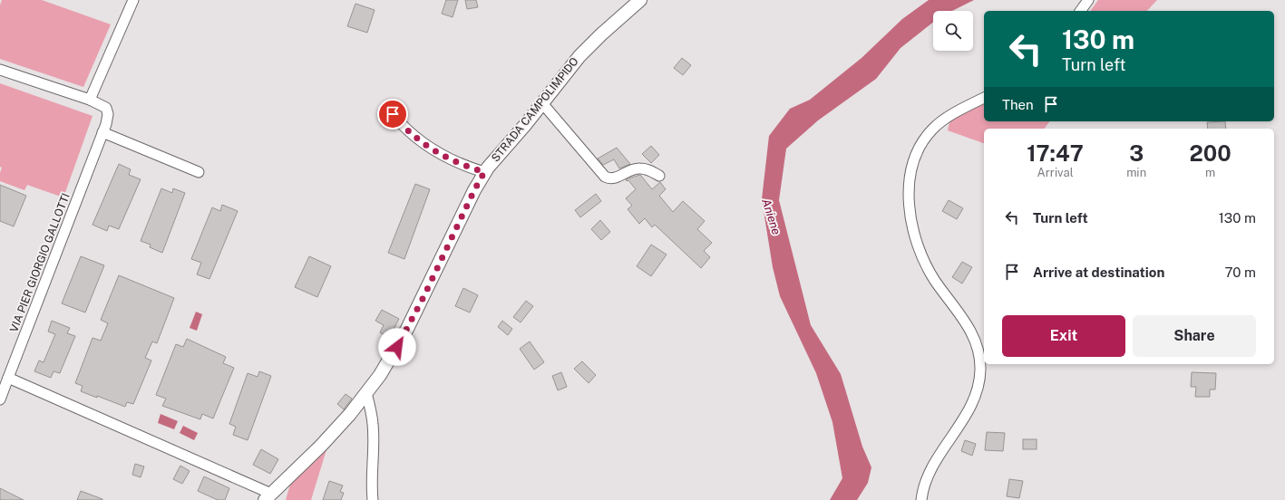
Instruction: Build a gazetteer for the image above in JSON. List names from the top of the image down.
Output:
{
  "streets": {
    "street": ["STRADA CAMPOLIMPIDO", "VIA PIER GIORGIO GALLOTTI"]
  },
  "water": ["Aniene"],
  "page": {
    "turn": ["130 m", "Turn left"],
    "then": "Then",
    "eta": [
      "17:47",
      "Arrival",
      "3",
      "min",
      "200",
      "m"
    ],
    "list": [
      {
        "name": "Turn left",
        "value": "130 m"
      },
      {
        "name": "Arrive at destination",
        "value": "70 m"
      }
    ],
    "buttons": ["Exit", "Share"]
  }
}
